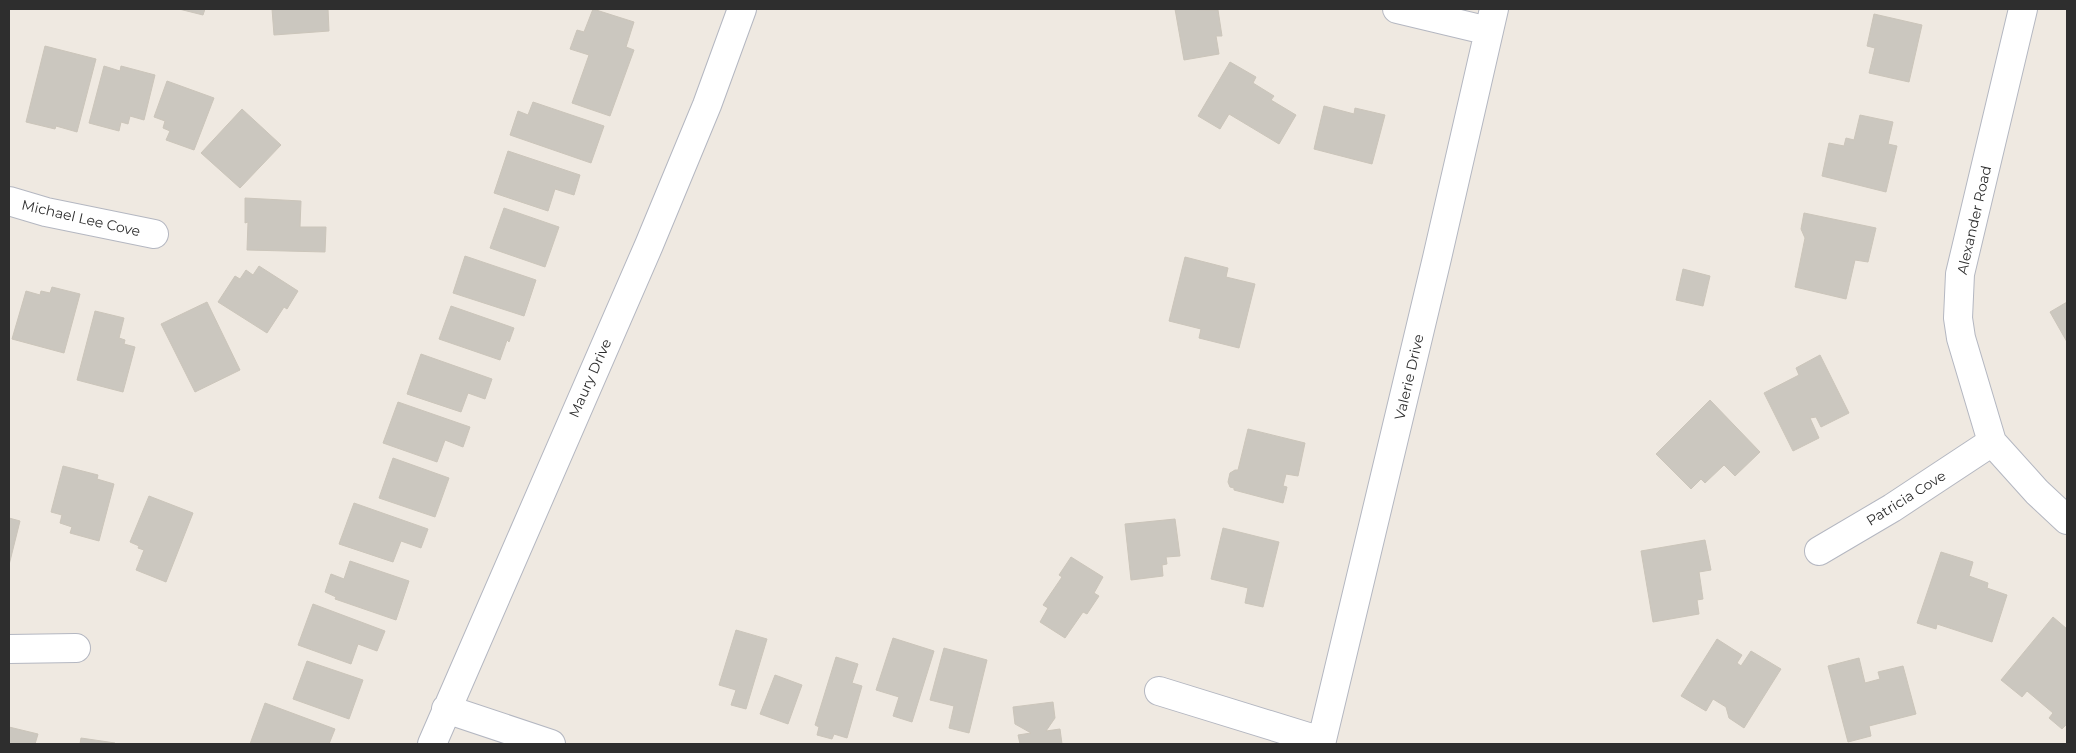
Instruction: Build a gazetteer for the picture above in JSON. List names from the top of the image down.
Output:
{
  "streets": {
    "street": [
      "Michael Lee Cove",
      "Alexander Road",
      "Valerie Drive",
      "Maury Drive",
      "Patricia Cove"
    ]
  },
  "crossings": [
    ["Alexander Road", "Patricia Cove"]
  ]
}
